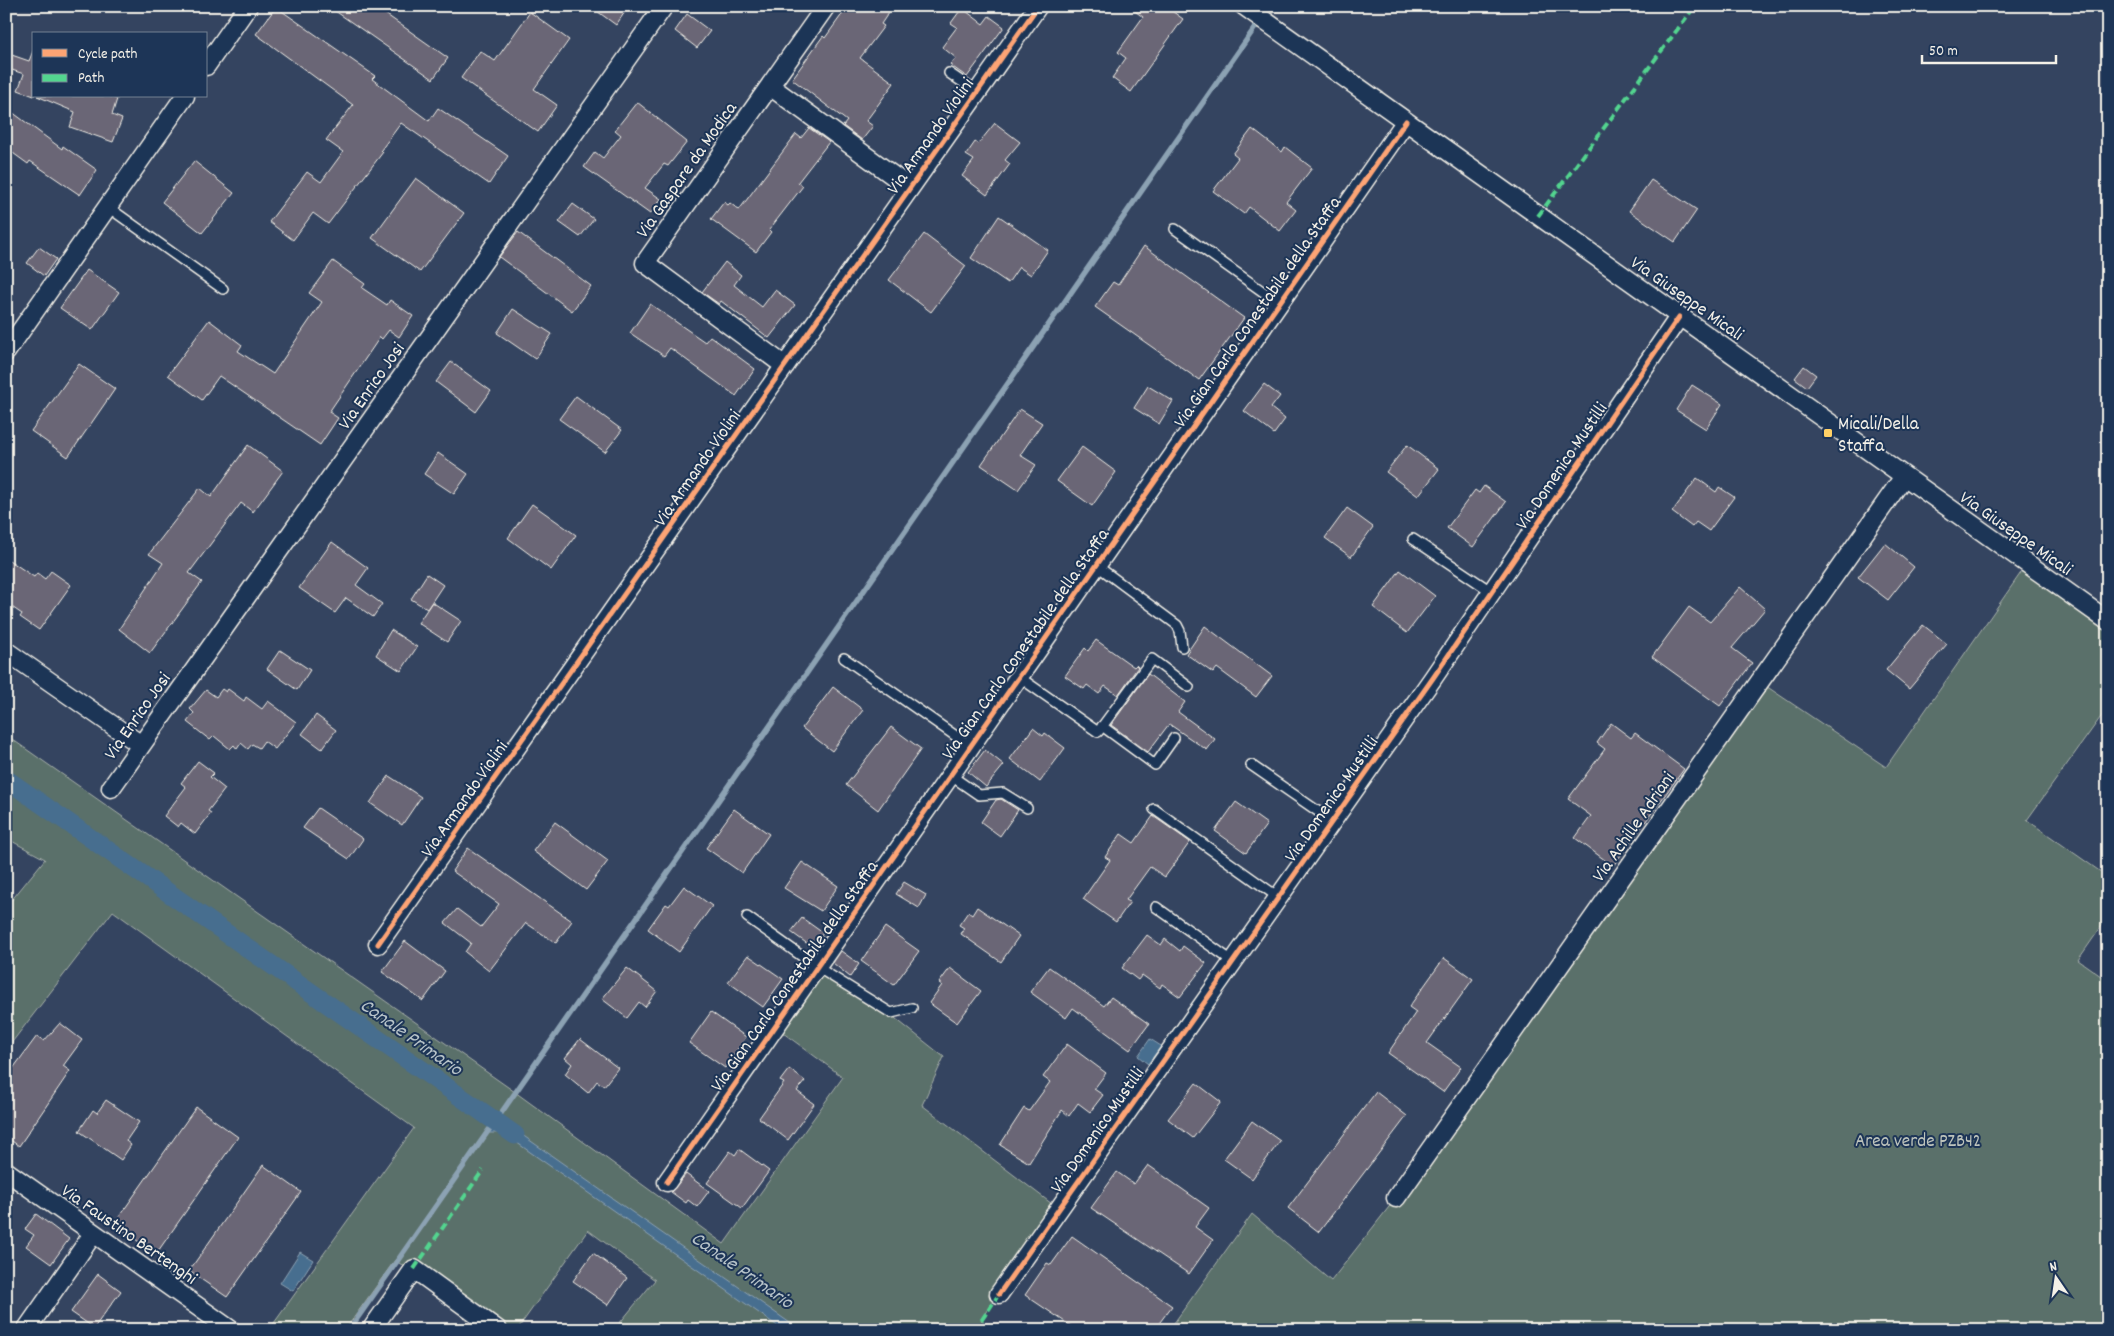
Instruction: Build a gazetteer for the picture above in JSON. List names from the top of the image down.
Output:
{
  "streets": {
    "street": [
      "Via Armando Violini",
      "Via Gaspare da Modica",
      "Via Giuseppe Micali",
      "Via Gian Carlo Conestabile della Staffa",
      "Via Enrico Josi",
      "Via Domenico Mustilli",
      "Via Achille Adriani",
      "Via Faustino Bertenghi"
    ]
  },
  "crossings": [
    ["Via Armando Violini", "Via Gaspare da Modica"],
    ["Via Giuseppe Micali", "Via Gian Carlo Conestabile della Staffa"],
    ["Via Giuseppe Micali", "Via Domenico Mustilli"],
    ["Via Giuseppe Micali", "Via Achille Adriani"]
  ],
  "water": ["Canale Primario"],
  "parks": ["Area verde PZB42"],
  "places": {
    "transit": ["Micali/Della Staffa"]
  },
  "legend": ["Cycle path", "Path"],
  "scale_bar": "50 m",
  "north": "top"
}
